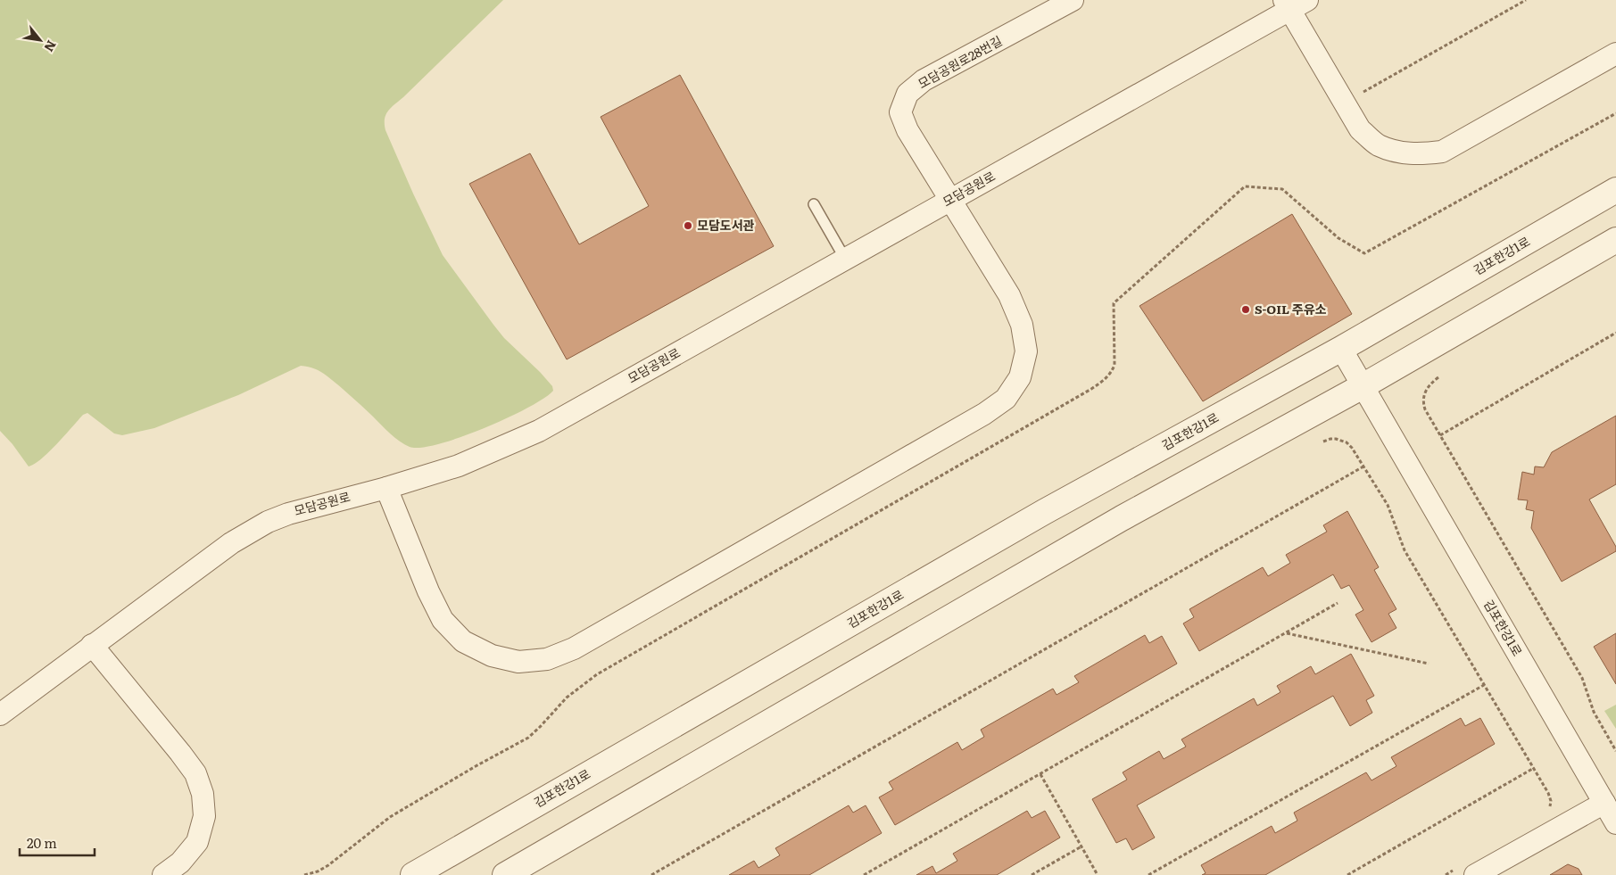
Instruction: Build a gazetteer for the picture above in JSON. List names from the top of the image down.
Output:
{
  "streets": {
    "street": ["모담공원로28번길", "모담공원로", "김포한강1로"]
  },
  "crossings": [
    ["모담공원로28번길", "모담공원로"]
  ],
  "places": ["모담도서관", "S-OIL 주유소"],
  "scale_bar": "20 m",
  "north": "bottom right"
}
